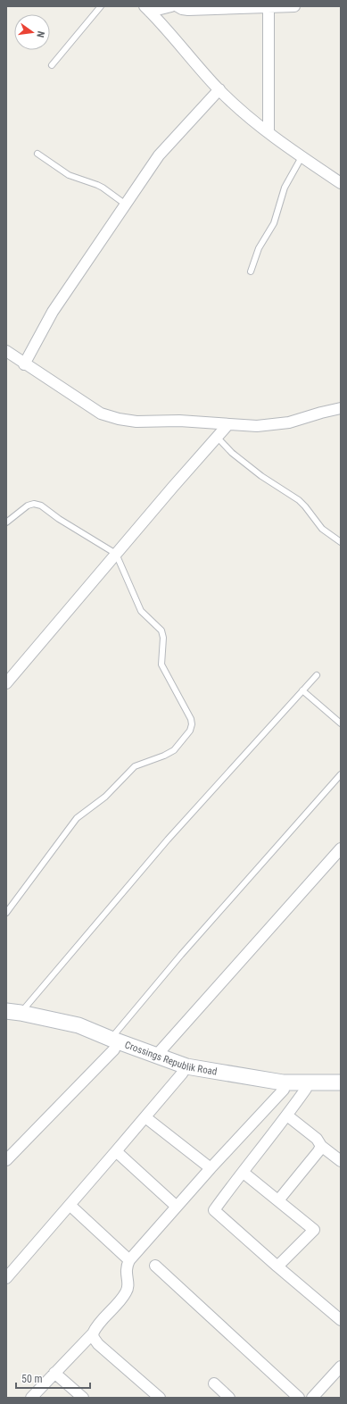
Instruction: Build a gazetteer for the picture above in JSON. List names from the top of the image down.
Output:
{
  "streets": {
    "street": ["Crossings Republik Road"]
  },
  "scale_bar": "50 m",
  "north": "right"
}
